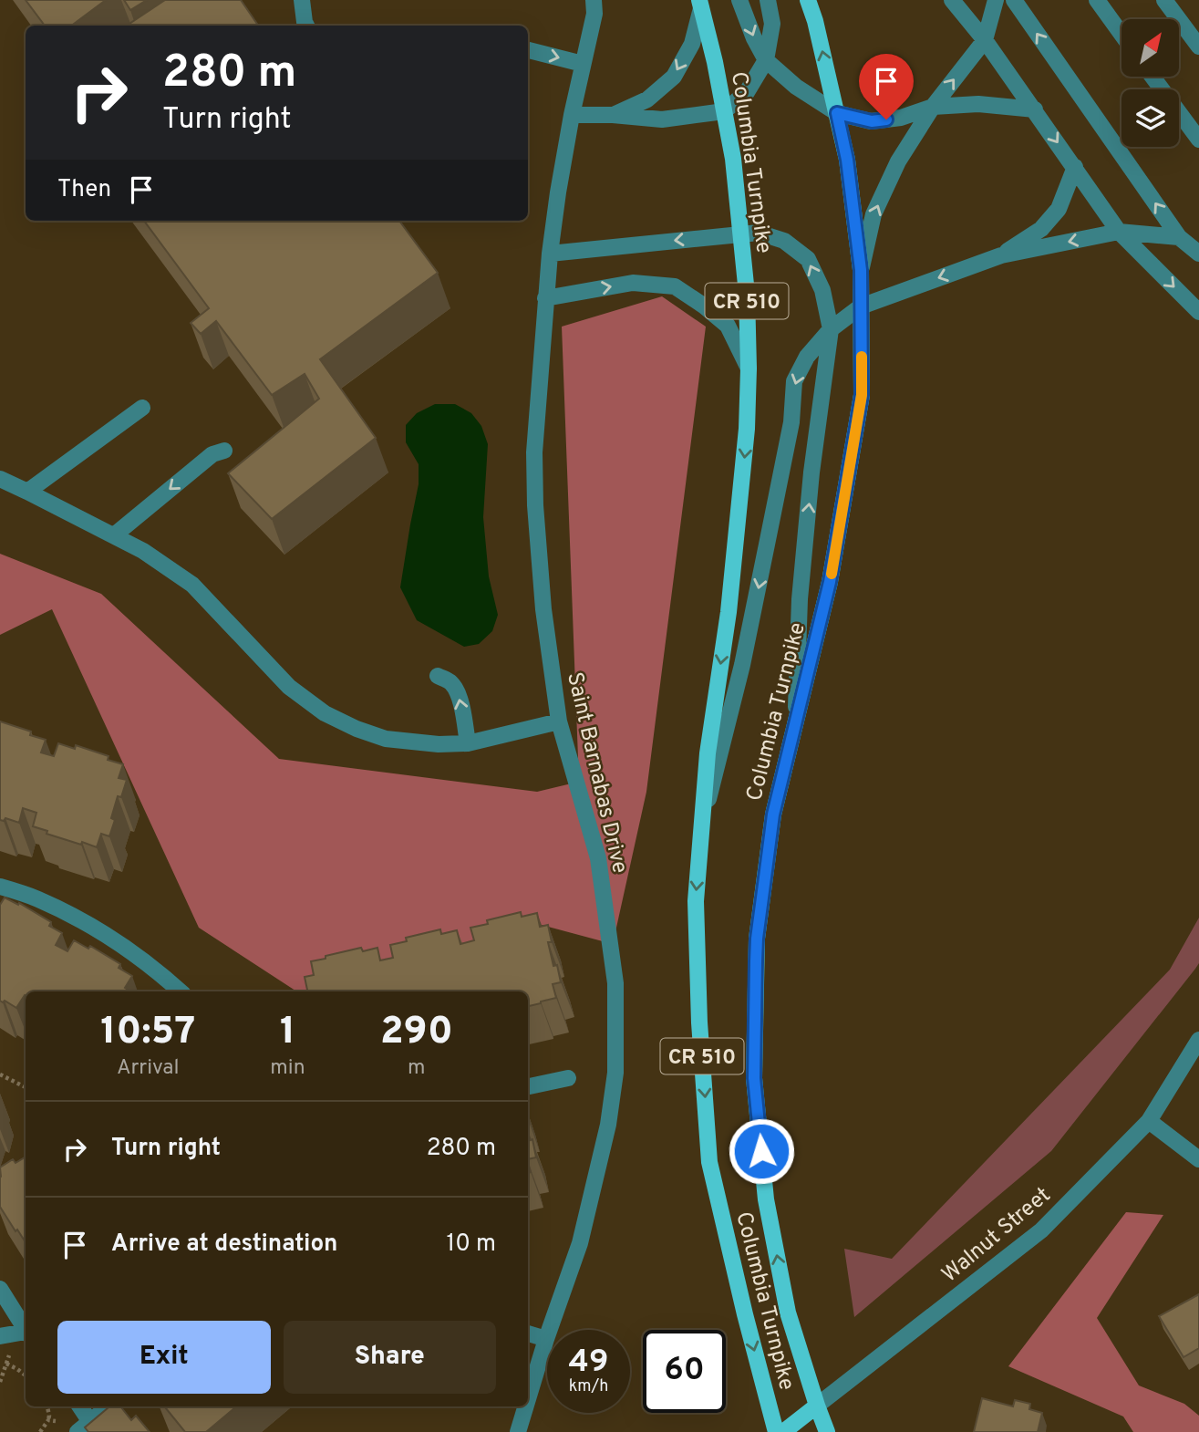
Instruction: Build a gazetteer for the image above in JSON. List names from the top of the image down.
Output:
{
  "streets": {
    "main road": ["Columbia Turnpike", "CR 510"],
    "street": ["Saint Barnabas Drive", "Walnut Street"]
  },
  "crossings": [
    ["Columbia Turnpike", "Walnut Street"]
  ],
  "north": "top right",
  "page": {
    "turn": ["280 m", "Turn right"],
    "then": "Then",
    "eta": [
      "10:57",
      "Arrival",
      "1",
      "min",
      "290",
      "m"
    ],
    "list": [
      {
        "name": "Turn right",
        "value": "280 m"
      },
      {
        "name": "Arrive at destination",
        "value": "10 m"
      }
    ],
    "buttons": ["Exit", "Share"],
    "speed": "49 km/h",
    "limit": "60"
  }
}
